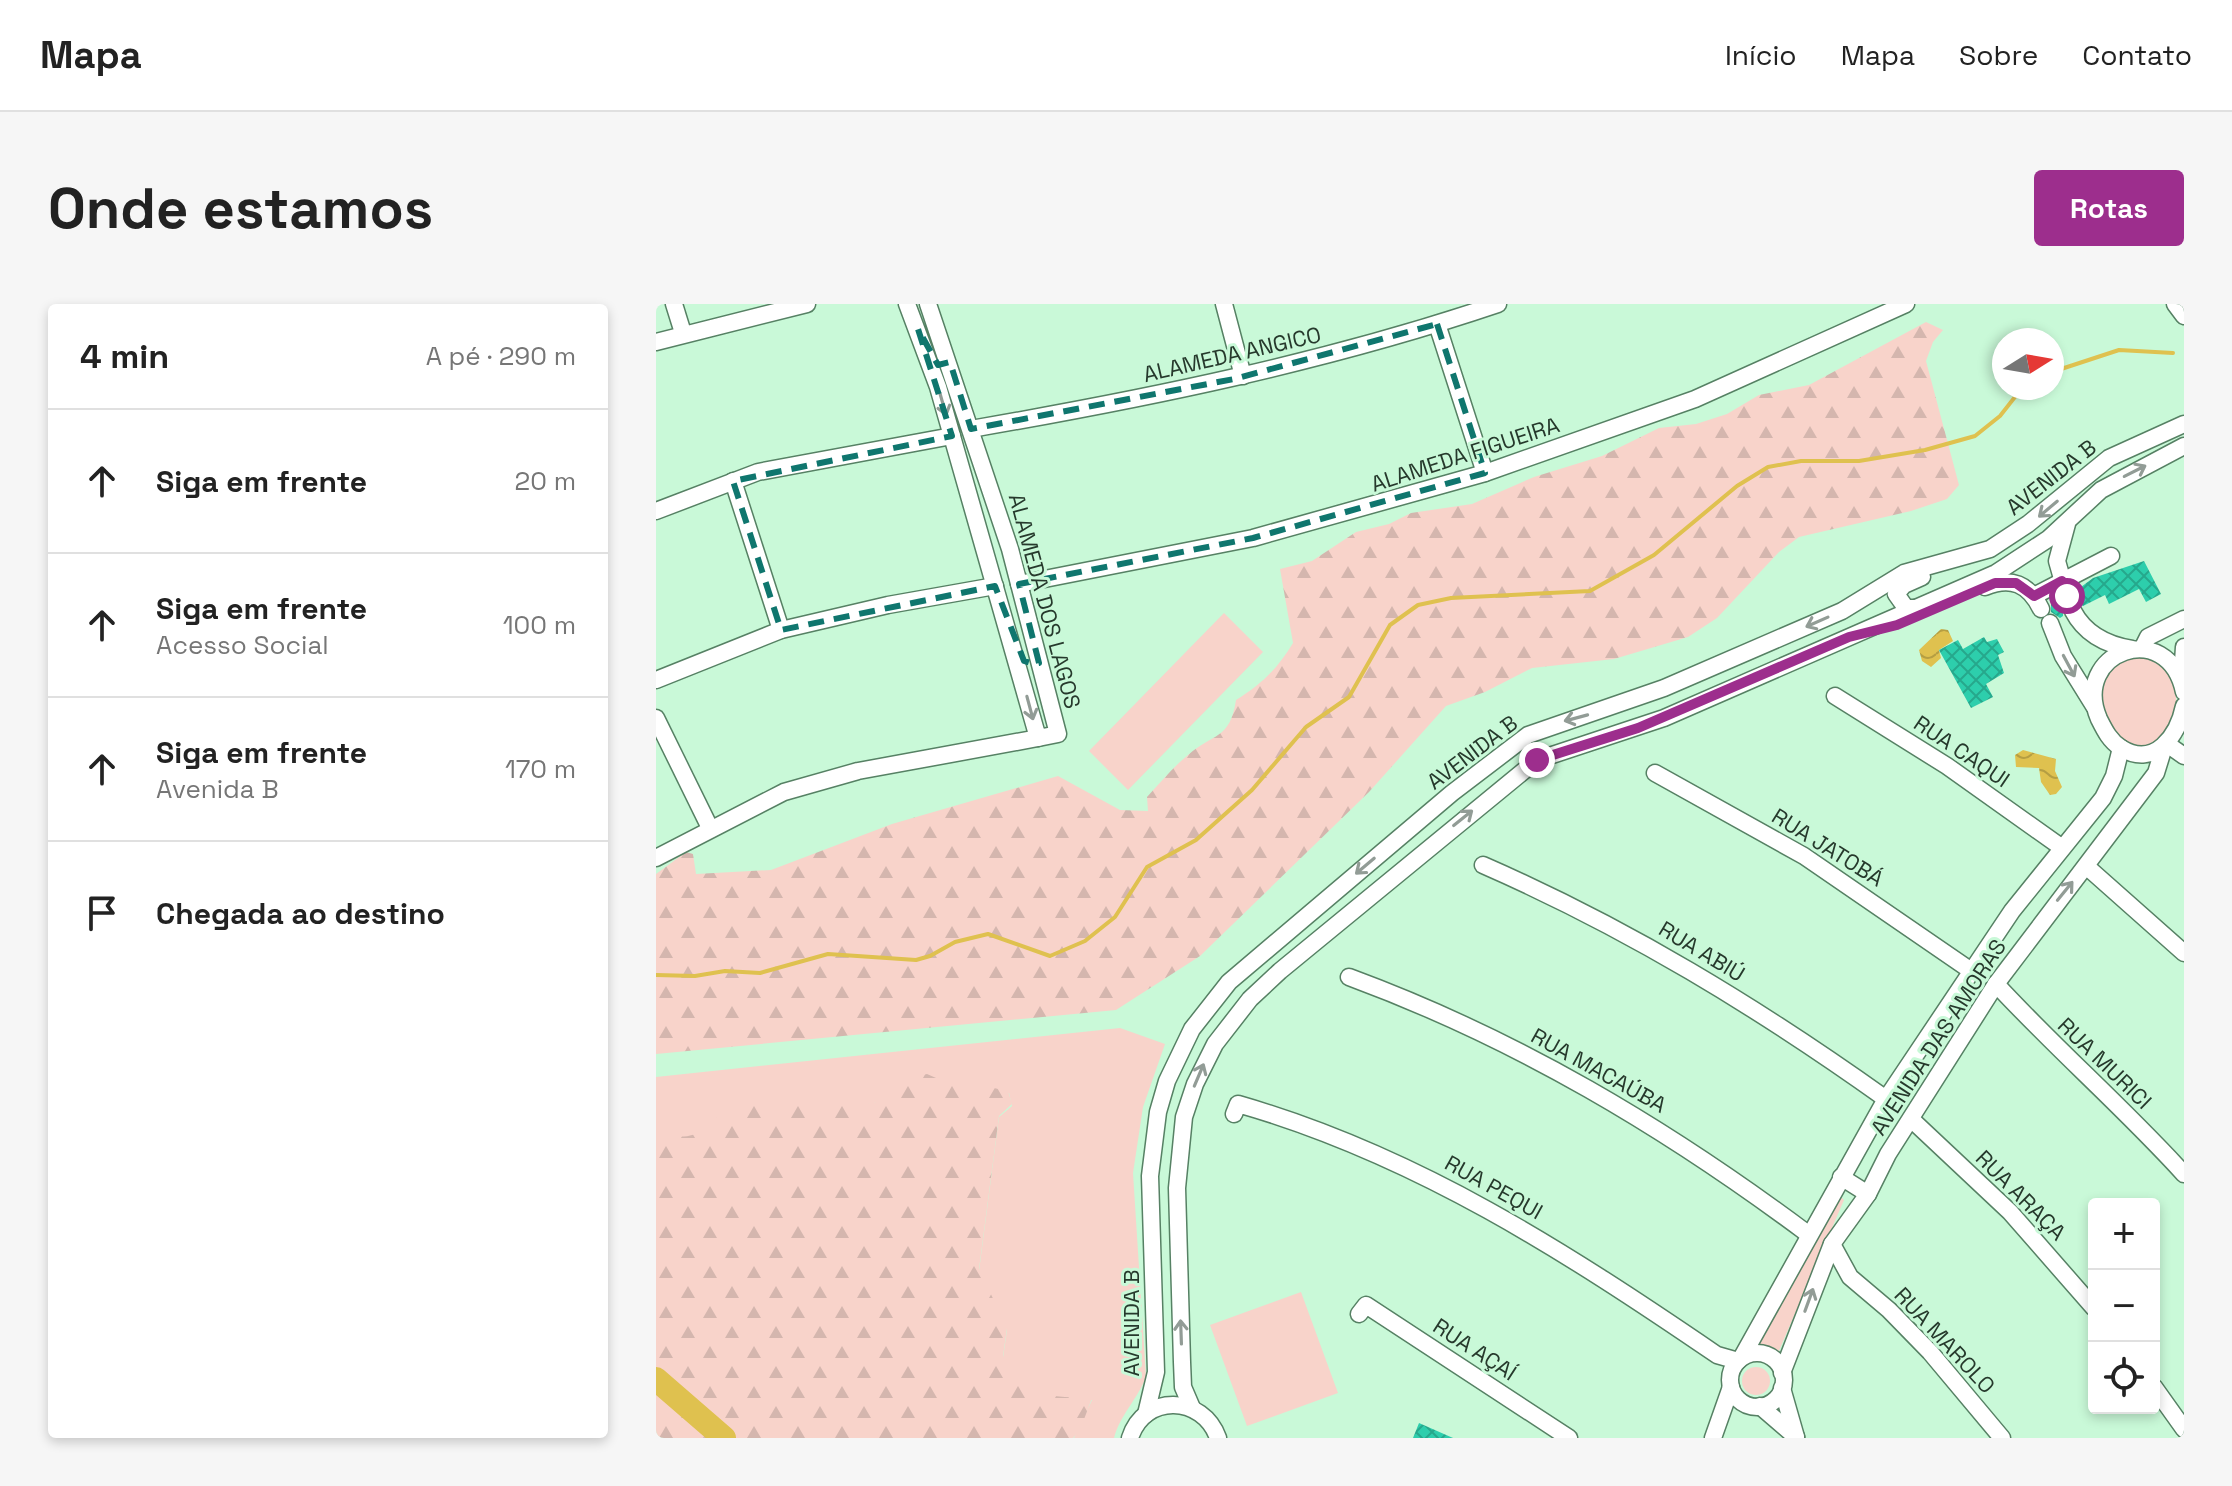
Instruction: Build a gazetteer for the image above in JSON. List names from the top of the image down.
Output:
{
  "streets": {
    "street": [
      "ALAMEDA ANGICO",
      "ALAMEDA FIGUEIRA",
      "AVENIDA B",
      "ALAMEDA DOS LAGOS",
      "RUA CAQUI",
      "RUA JATOBÁ",
      "RUA ABIÚ",
      "AVENIDA DAS AMORAS",
      "RUA MURICI",
      "RUA MACAÚBA",
      "RUA PEQUI",
      "RUA ARAÇA",
      "RUA MAROLO",
      "RUA AÇAÍ"
    ]
  },
  "crossings": [
    ["ALAMEDA ANGICO", "ALAMEDA DOS LAGOS"],
    ["ALAMEDA FIGUEIRA", "ALAMEDA DOS LAGOS"],
    ["RUA CAQUI", "AVENIDA DAS AMORAS"],
    ["RUA JATOBÁ", "AVENIDA DAS AMORAS"],
    ["RUA ABIÚ", "AVENIDA DAS AMORAS"],
    ["AVENIDA DAS AMORAS", "RUA MURICI"],
    ["AVENIDA DAS AMORAS", "RUA MACAÚBA"],
    ["AVENIDA DAS AMORAS", "RUA PEQUI"],
    ["AVENIDA DAS AMORAS", "RUA ARAÇA"],
    ["AVENIDA DAS AMORAS", "RUA MAROLO"]
  ],
  "north": "right",
  "page": {
    "header": "Mapa",
    "nav": [
      "Início",
      "Mapa",
      "Sobre",
      "Contato"
    ],
    "buttons": "Rotas",
    "title": "Onde estamos",
    "heading": ["4 min", "A pé · 290 m"],
    "list": [
      ["Siga em frente", "20 m"],
      ["Siga em frente", "Acesso Social", "100 m"],
      ["Siga em frente", "Avenida B", "170 m"],
      "Chegada ao destino"
    ],
    "map_buttons": ["+", "−"]
  }
}
